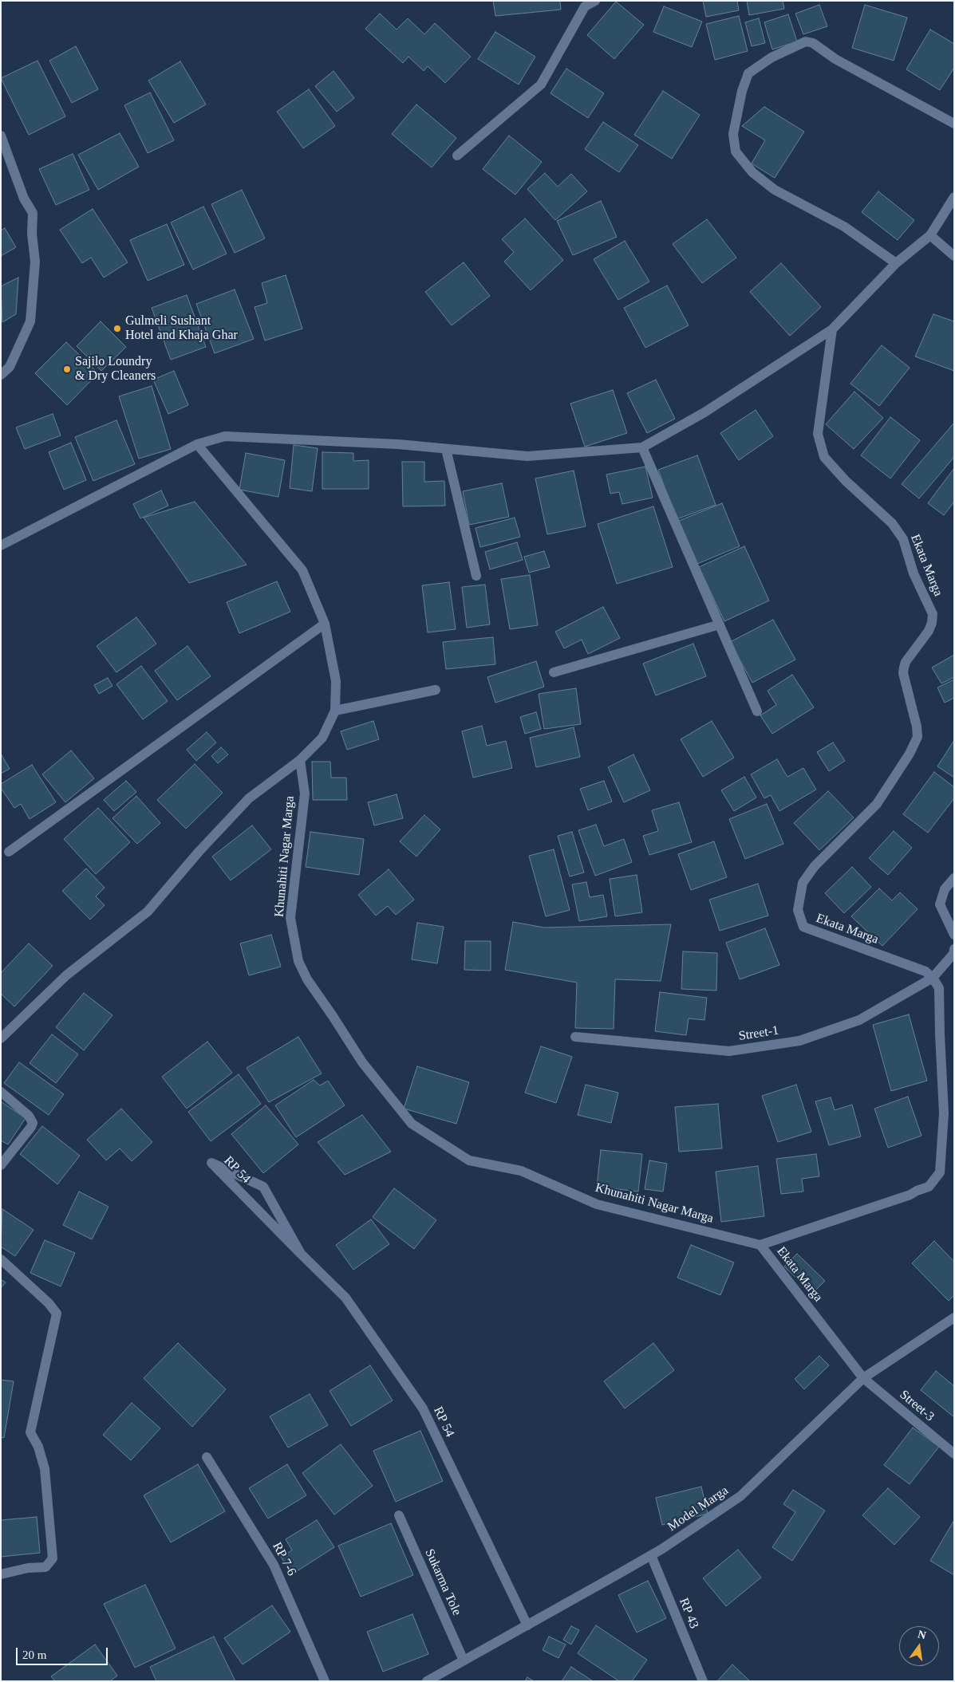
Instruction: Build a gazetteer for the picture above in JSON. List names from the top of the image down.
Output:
{
  "streets": {
    "street": [
      "Ekata Marga",
      "Khunahiti Nagar Marga",
      "Street-1",
      "RP 54",
      "Street-3",
      "Model Marga",
      "RP 7-6",
      "Sukarma Tole",
      "RP 43"
    ]
  },
  "crossings": [
    ["Ekata Marga", "Khunahiti Nagar Marga"],
    ["Ekata Marga", "Street-1"],
    ["Ekata Marga", "Street-3"],
    ["Ekata Marga", "Model Marga"],
    ["RP 54", "Model Marga"],
    ["Street-3", "Model Marga"],
    ["Model Marga", "Sukarma Tole"],
    ["Model Marga", "RP 43"]
  ],
  "places": ["Gulmeli Sushant Hotel and Khaja Ghar", "Sajilo Loundry & Dry Cleaners"],
  "scale_bar": "20 m",
  "north": "top"
}
